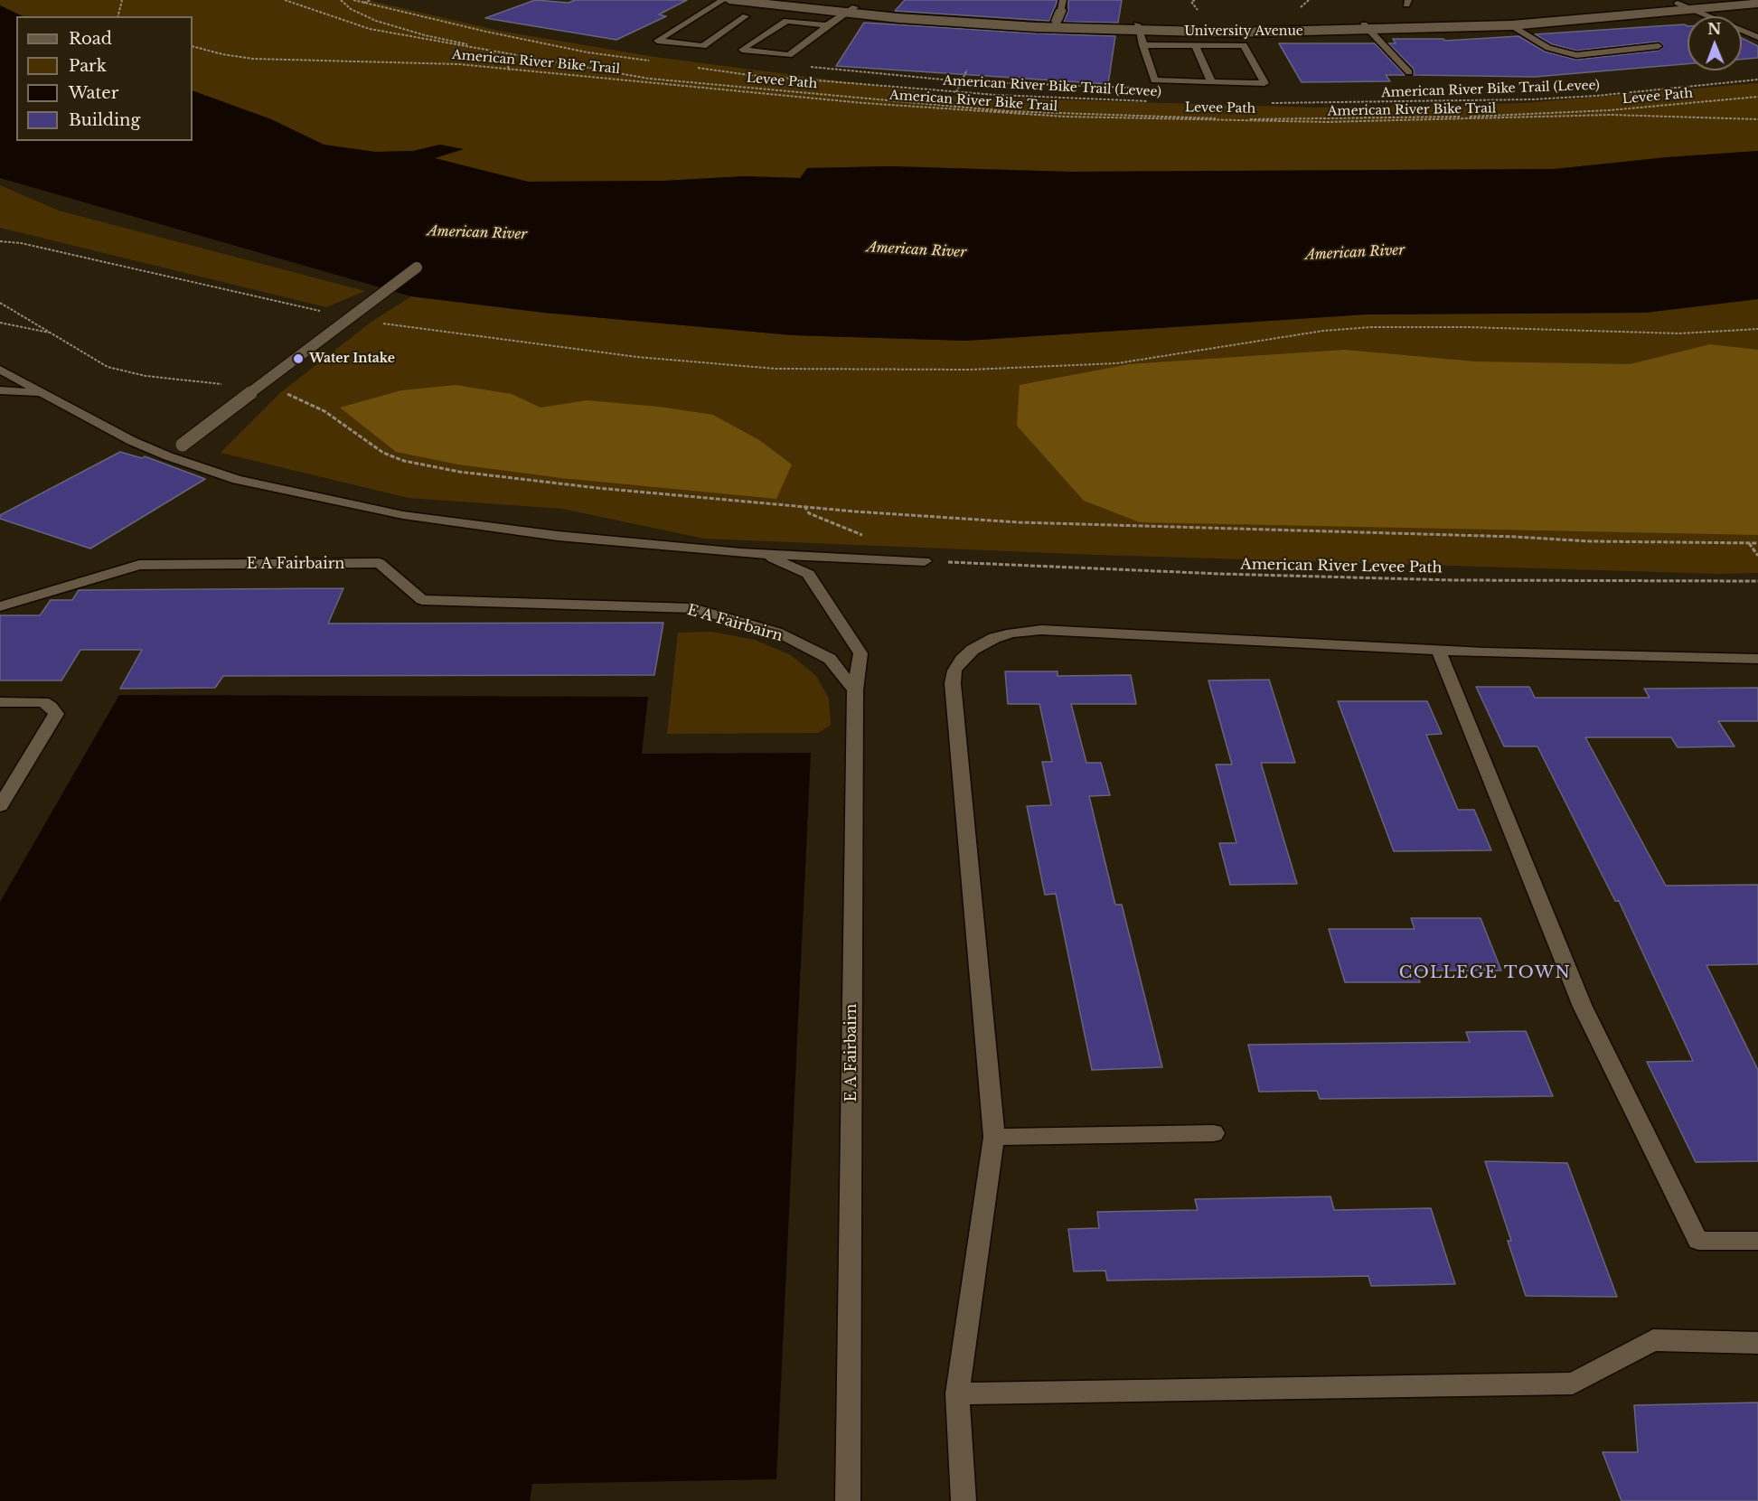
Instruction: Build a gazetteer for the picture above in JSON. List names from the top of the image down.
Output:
{
  "streets": {
    "street": ["University Avenue"],
    "lane": ["E A Fairbairn"],
    "path": [
      "American River Bike Trail",
      "Levee Path",
      "American River Bike Trail (Levee)",
      "American River Levee Path"
    ]
  },
  "crossings": [
    ["American River Bike Trail", "Levee Path"]
  ],
  "districts": ["COLLEGE TOWN"],
  "water": ["American River"],
  "places": ["Water Intake"],
  "legend": [
    "Road",
    "Park",
    "Water",
    "Building"
  ],
  "north": "top"
}
